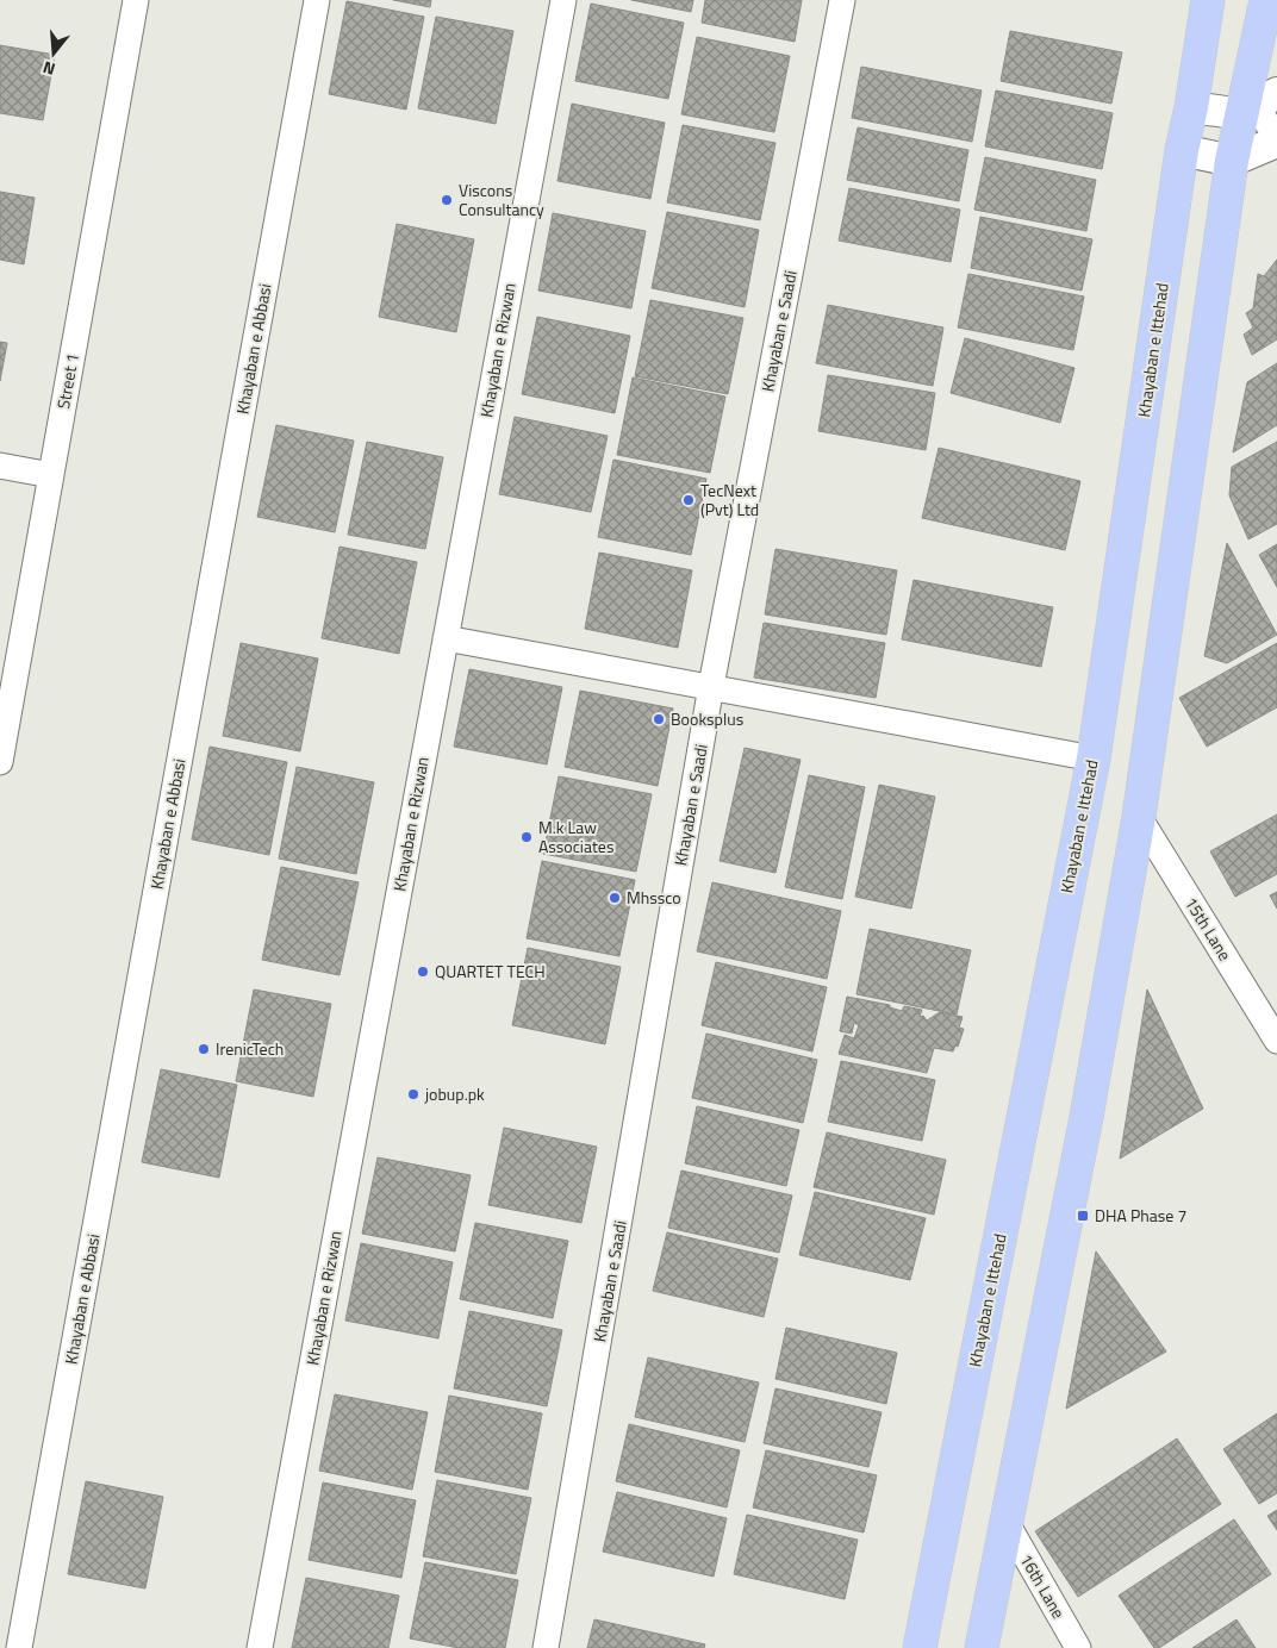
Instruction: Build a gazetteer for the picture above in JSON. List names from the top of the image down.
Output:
{
  "streets": {
    "main road": ["Khayaban e Ittehad"],
    "street": [
      "Khayaban e Saadi",
      "Khayaban e Abbasi",
      "Khayaban e Rizwan",
      "Street 1",
      "15th Lane",
      "16th Lane"
    ]
  },
  "places": {
    "other": [
      "Viscons Consultancy",
      "TecNext (Pvt) Ltd",
      "Booksplus",
      "M.k Law Associates",
      "Mhssco",
      "QUARTET TECH",
      "IrenicTech",
      "jobup.pk"
    ],
    "transit": ["DHA Phase 7"]
  },
  "north": "bottom"
}
